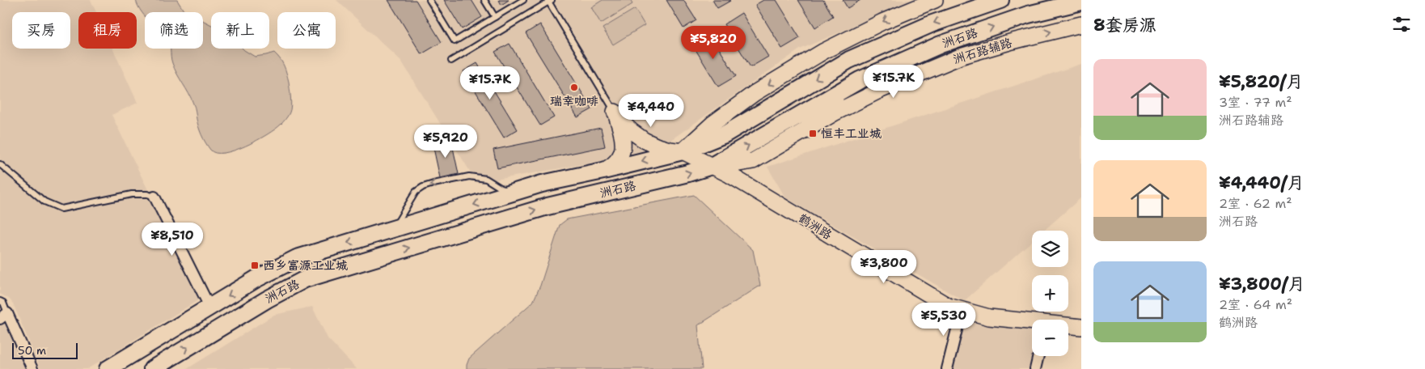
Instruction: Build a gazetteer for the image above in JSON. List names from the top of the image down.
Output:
{
  "streets": {
    "main road": ["洲石路", "洲石路辅路", "鹤洲路"]
  },
  "crossings": [
    ["洲石路", "洲石路辅路"],
    ["洲石路", "鹤洲路"],
    ["洲石路辅路", "鹤洲路"]
  ],
  "places": {
    "other": ["瑞幸咖啡"],
    "transit": ["恒丰工业城", "西乡富源工业城"]
  },
  "scale_bar": "50 m",
  "page": {
    "heading": "8套房源",
    "chip": [
      "买房",
      "租房",
      "筛选",
      "新上",
      "公寓"
    ],
    "price": [
      "¥5,820",
      "¥15.7K",
      "¥15.7K",
      "¥4,440",
      "¥5,920",
      "¥8,510",
      "¥3,800",
      "¥5,530"
    ],
    "list": [
      {
        "name": "¥5,820/月",
        "note": "3室 · 77 m² · 洲石路辅路"
      },
      {
        "name": "¥4,440/月",
        "note": "2室 · 62 m² · 洲石路"
      },
      {
        "name": "¥3,800/月",
        "note": "2室 · 64 m² · 鹤洲路"
      }
    ],
    "map_buttons": ["+", "−"],
    "scale": "50 m"
  }
}
